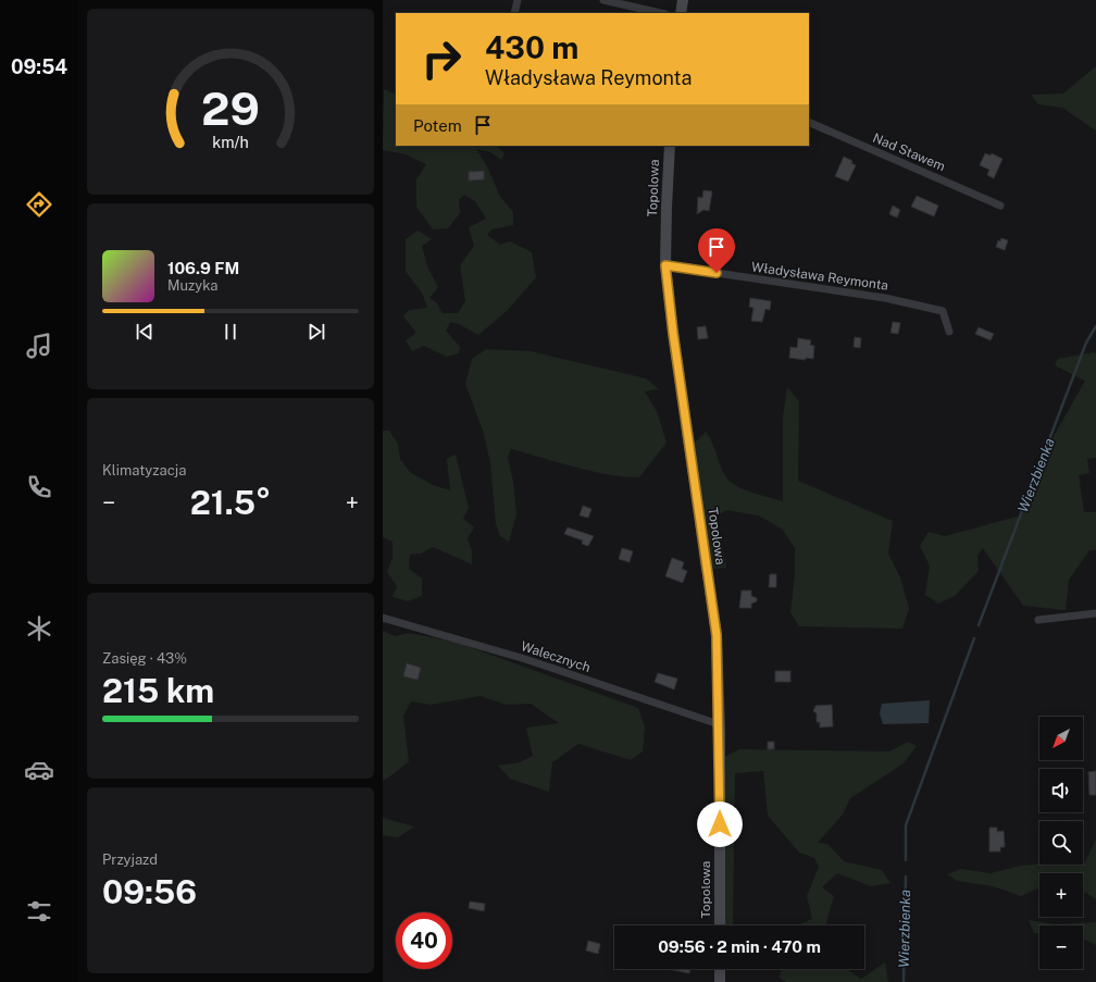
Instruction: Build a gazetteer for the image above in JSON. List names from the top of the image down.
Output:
{
  "streets": {
    "street": [
      "Nad Stawem",
      "Topolowa",
      "Władysława Reymonta",
      "Walecznych"
    ]
  },
  "crossings": [
    ["Topolowa", "Władysława Reymonta"],
    ["Topolowa", "Walecznych"]
  ],
  "water": ["Wierzbienka"],
  "north": "bottom left",
  "page": {
    "tabs": "09:54",
    "turn": ["430 m", "Władysława Reymonta"],
    "then": "Potem",
    "song": ["106.9 FM", "Muzyka"],
    "tile": [
      "Klimatyzacja",
      ["Zasięg · 43%", "215 km"],
      ["Przyjazd", "09:56"]
    ],
    "heat": ["−", "21.5°", "+"],
    "map_buttons": ["+", "−"],
    "limit": "40",
    "trip": "09:56 · 2 min · 470 m",
    "gauge": ["29", "km/h"]
  }
}
